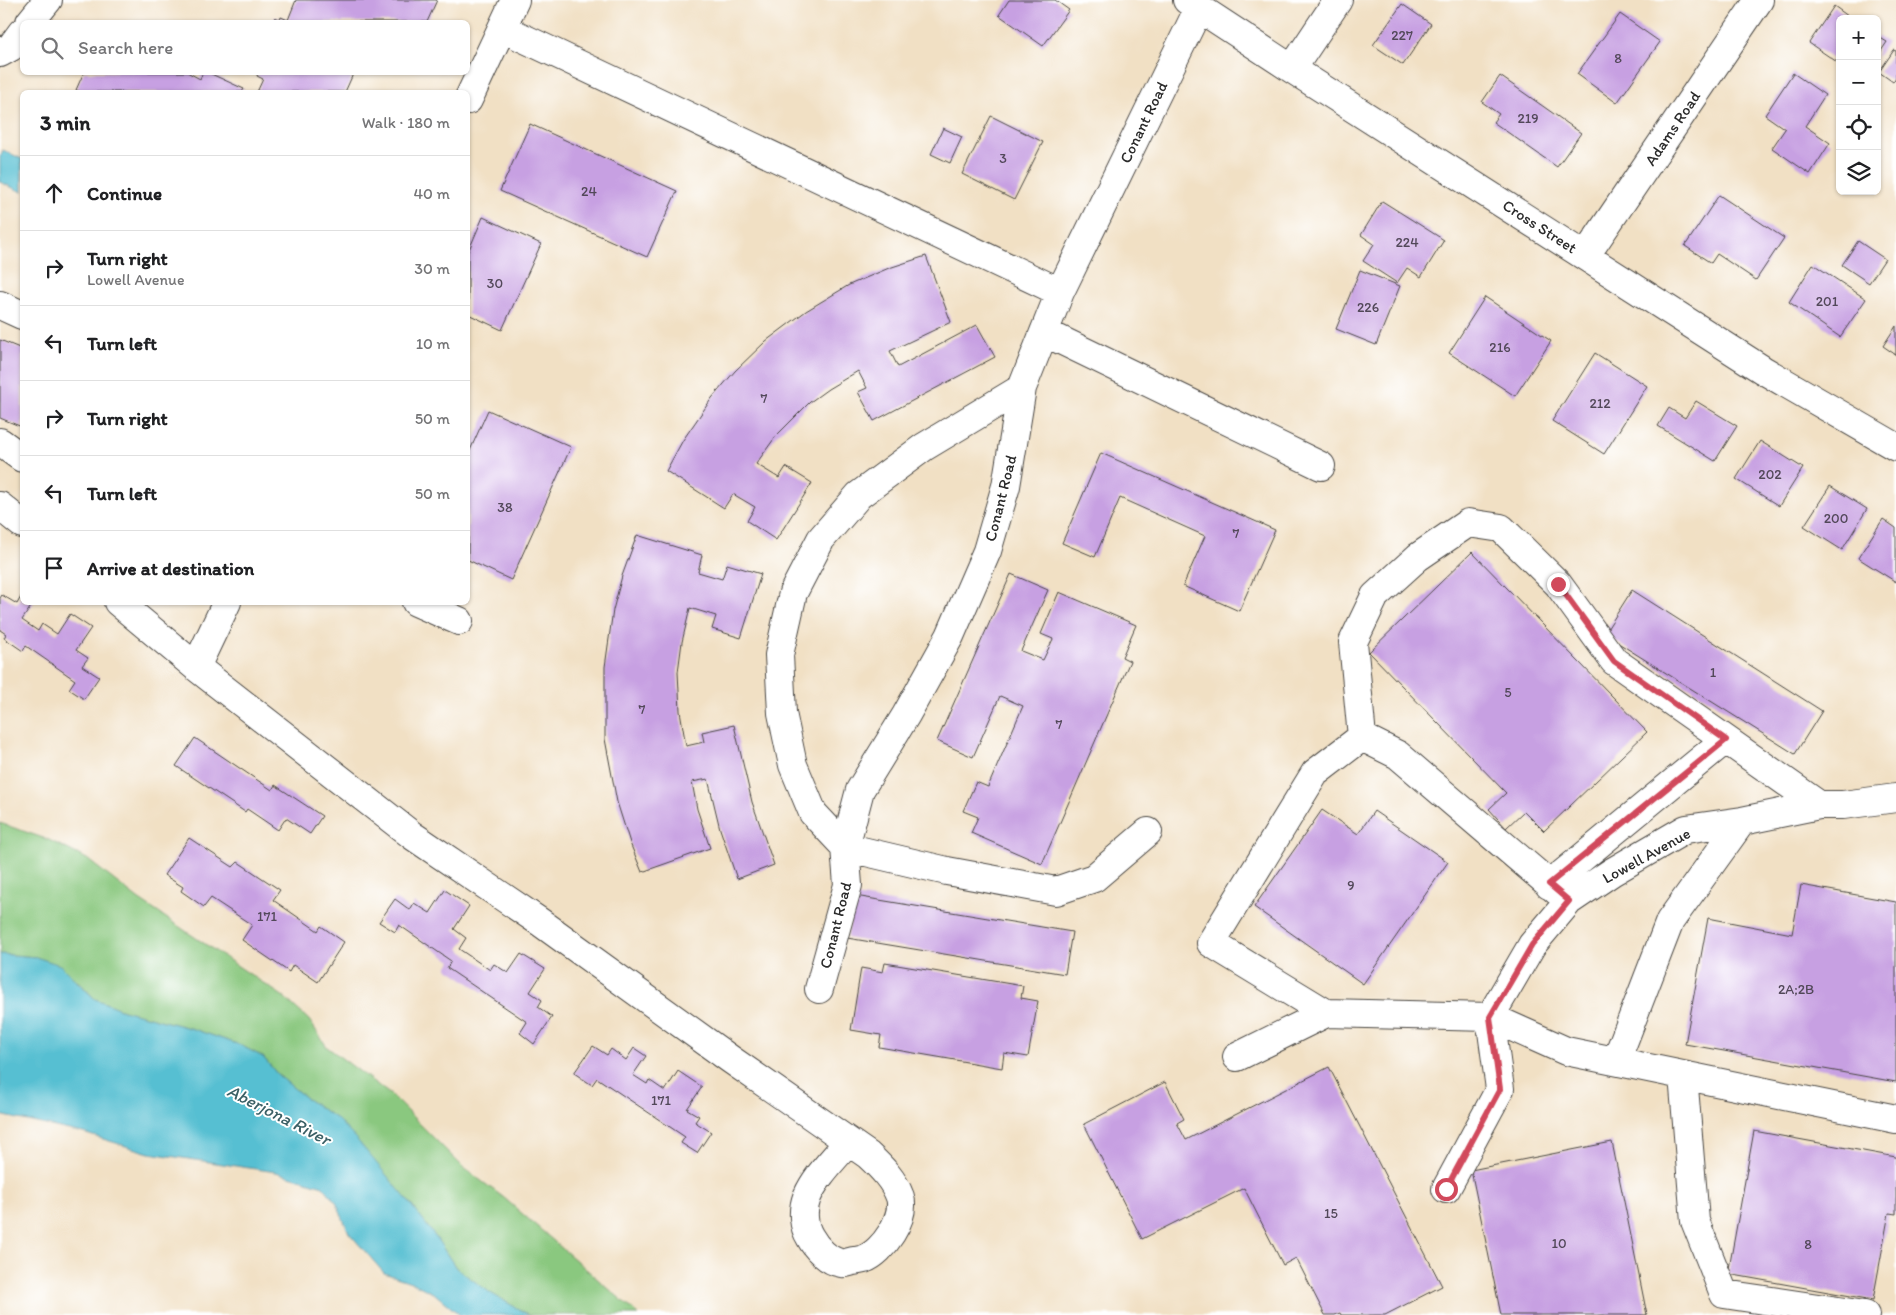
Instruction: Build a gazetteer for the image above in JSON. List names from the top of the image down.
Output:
{
  "streets": {
    "street": [
      "Conant Road",
      "Adams Road",
      "Cross Street",
      "Lowell Avenue"
    ]
  },
  "crossings": [
    ["Conant Road", "Cross Street"],
    ["Adams Road", "Cross Street"]
  ],
  "water": ["Aberjona River"],
  "house_numbers": [
    "227",
    "8",
    "219",
    "3",
    "24",
    "224",
    "30",
    "201",
    "226",
    "216",
    "7",
    "212",
    "202",
    "38",
    "200",
    "7",
    "1",
    "5",
    "7",
    "7",
    "9",
    "171",
    "2A;2B",
    "171",
    "15",
    "10",
    "8"
  ],
  "page": {
    "map_buttons": ["+", "−"],
    "search": "Search here",
    "heading": ["3 min", "Walk · 180 m"],
    "list": [
      ["Continue", "40 m"],
      ["Turn right", "Lowell Avenue", "30 m"],
      ["Turn left", "10 m"],
      ["Turn right", "50 m"],
      ["Turn left", "50 m"],
      "Arrive at destination"
    ]
  }
}
